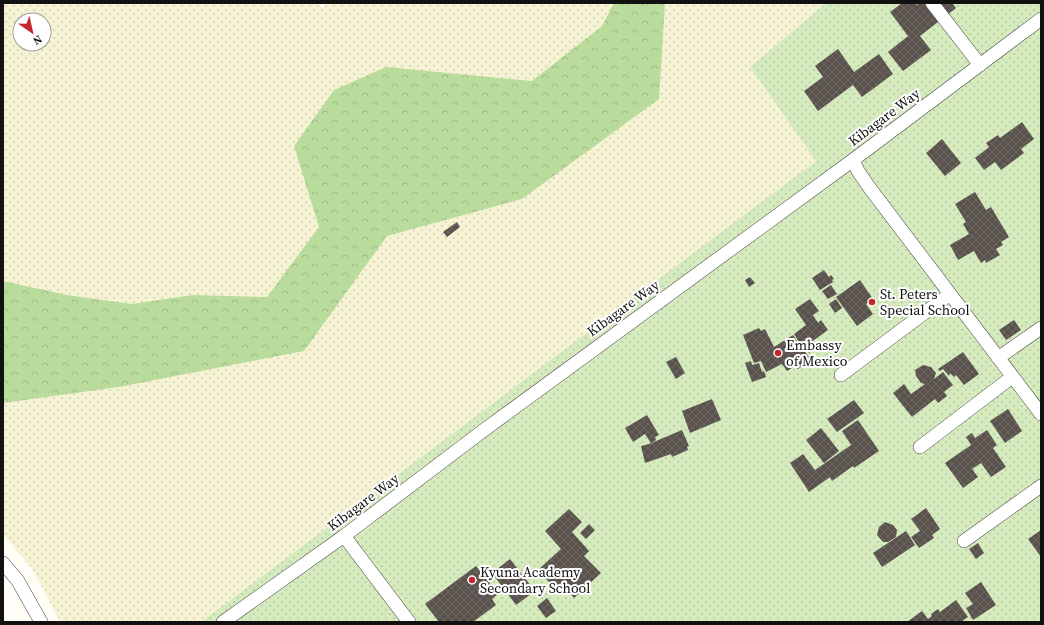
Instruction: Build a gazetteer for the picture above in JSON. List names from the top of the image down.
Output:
{
  "streets": {
    "street": ["Kibagare Way"]
  },
  "places": ["St. Peters Special School", "Embassy of Mexico", "Kyuna Academy Secondary School"],
  "north": "bottom right"
}
